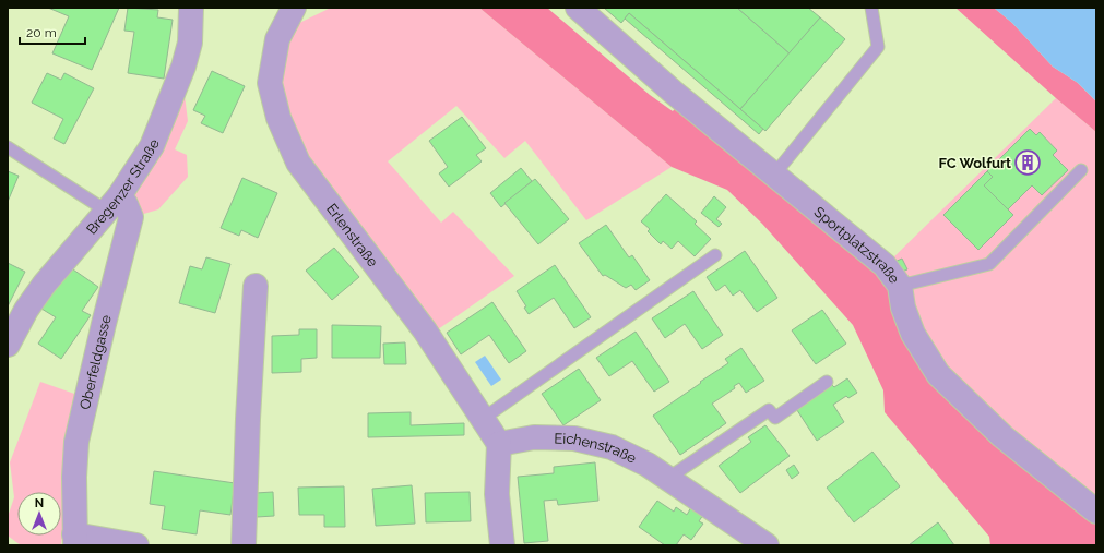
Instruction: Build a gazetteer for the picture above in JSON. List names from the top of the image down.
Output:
{
  "streets": {
    "street": [
      "Bregenzer Straße",
      "Erlenstraße",
      "Sportplatzstraße",
      "Oberfeldgasse",
      "Eichenstraße"
    ]
  },
  "crossings": [
    ["Bregenzer Straße", "Oberfeldgasse"],
    ["Erlenstraße", "Eichenstraße"]
  ],
  "places": {
    "building": ["FC Wolfurt"]
  },
  "scale_bar": "20 m",
  "north": "top"
}
